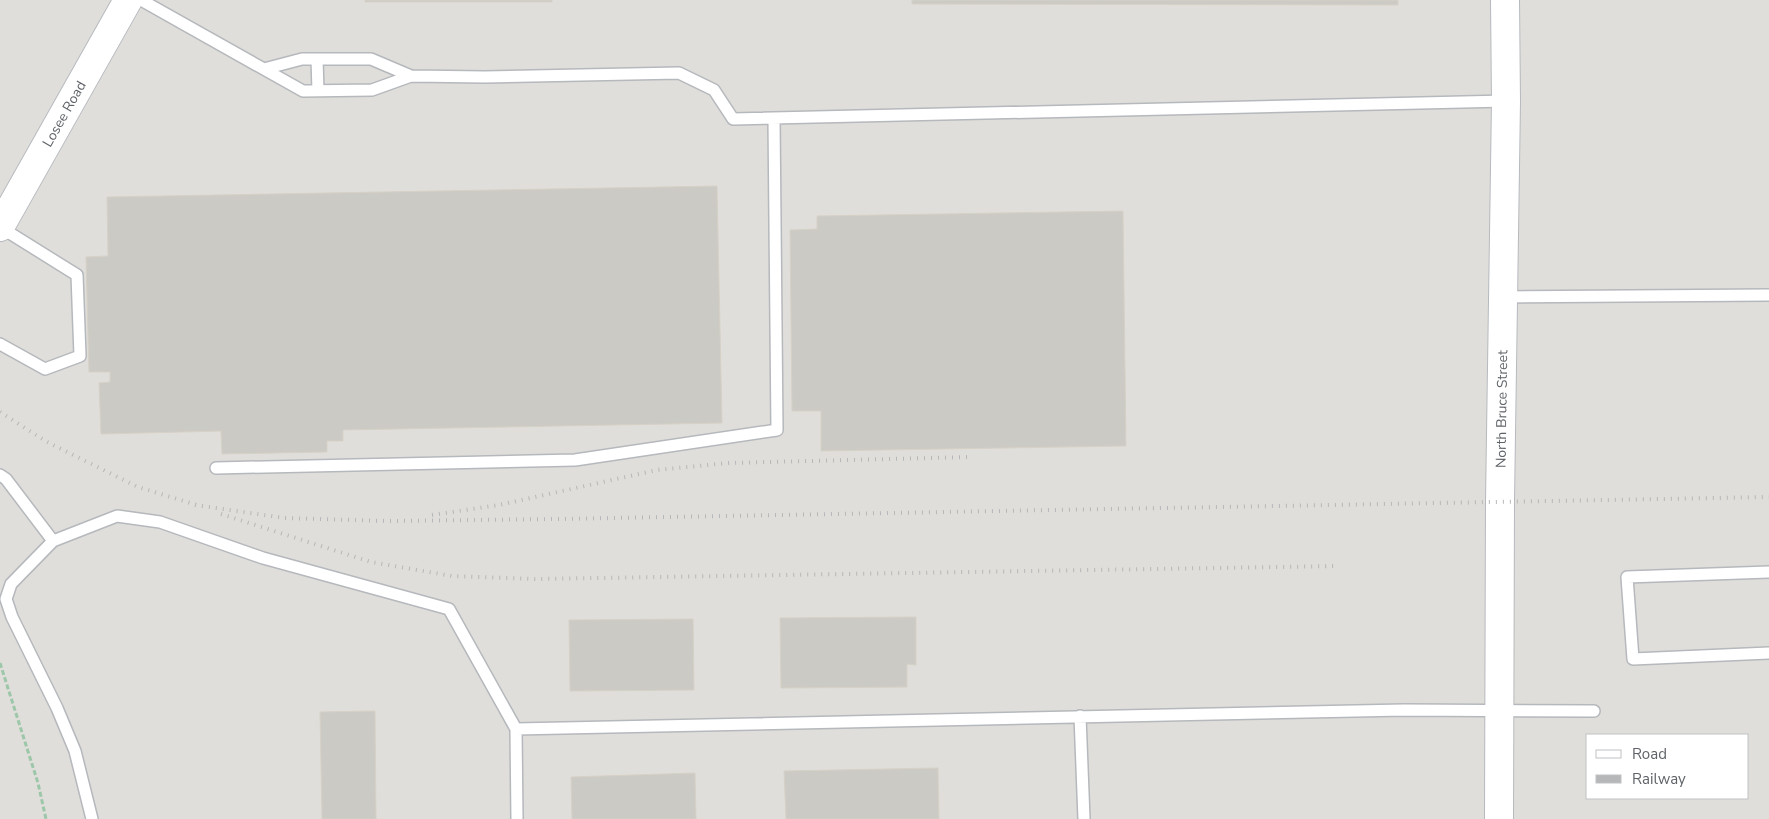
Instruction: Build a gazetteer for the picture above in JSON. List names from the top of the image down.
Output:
{
  "streets": {
    "street": ["Losee Road", "North Bruce Street"]
  },
  "legend": ["Road", "Railway"]
}
